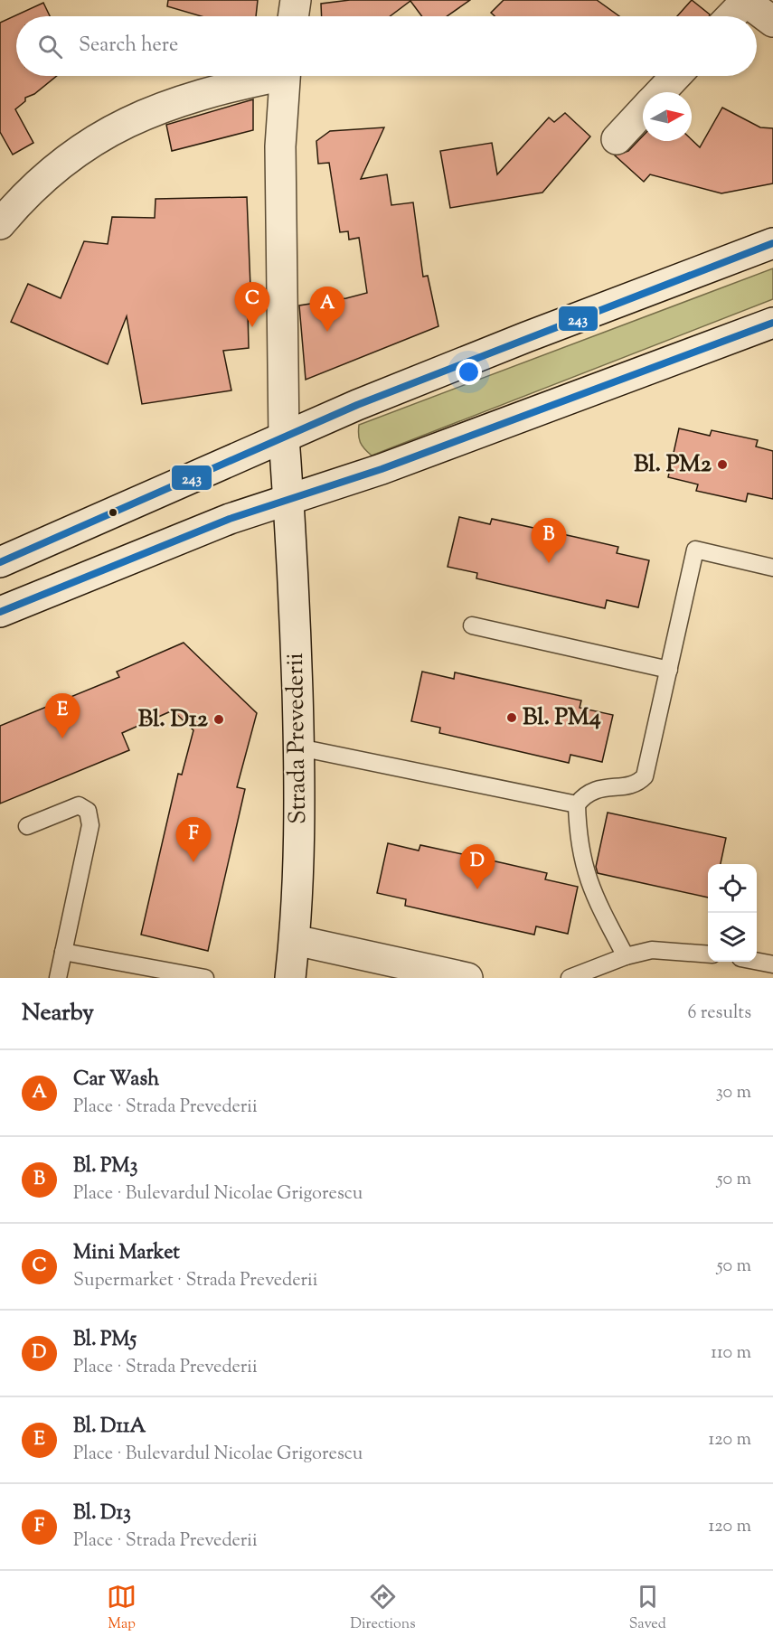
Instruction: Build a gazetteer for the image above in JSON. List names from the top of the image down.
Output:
{
  "streets": {
    "main road": ["Strada Prevederii"]
  },
  "places": ["Bl. PM2", "Bl. PM4", "Bl. D12"],
  "lines": ["transit line 243"],
  "north": "right",
  "page": {
    "search": "Search here",
    "pins": [
      "C",
      "A",
      "B",
      "E",
      "F",
      "D"
    ],
    "heading": ["Nearby", "6 results"],
    "list": [
      {
        "mark": "A",
        "name": "Car Wash",
        "note": "Place · Strada Prevederii",
        "value": "30 m"
      },
      {
        "mark": "B",
        "name": "Bl. PM3",
        "note": "Place · Bulevardul Nicolae Grigorescu",
        "value": "50 m"
      },
      {
        "mark": "C",
        "name": "Mini Market",
        "note": "Supermarket · Strada Prevederii",
        "value": "50 m"
      },
      {
        "mark": "D",
        "name": "Bl. PM5",
        "note": "Place · Strada Prevederii",
        "value": "110 m"
      },
      {
        "mark": "E",
        "name": "Bl. D11A",
        "note": "Place · Bulevardul Nicolae Grigorescu",
        "value": "120 m"
      },
      {
        "mark": "F",
        "name": "Bl. D13",
        "note": "Place · Strada Prevederii",
        "value": "120 m"
      }
    ],
    "nav": ["Map", "Directions", "Saved"]
  }
}
